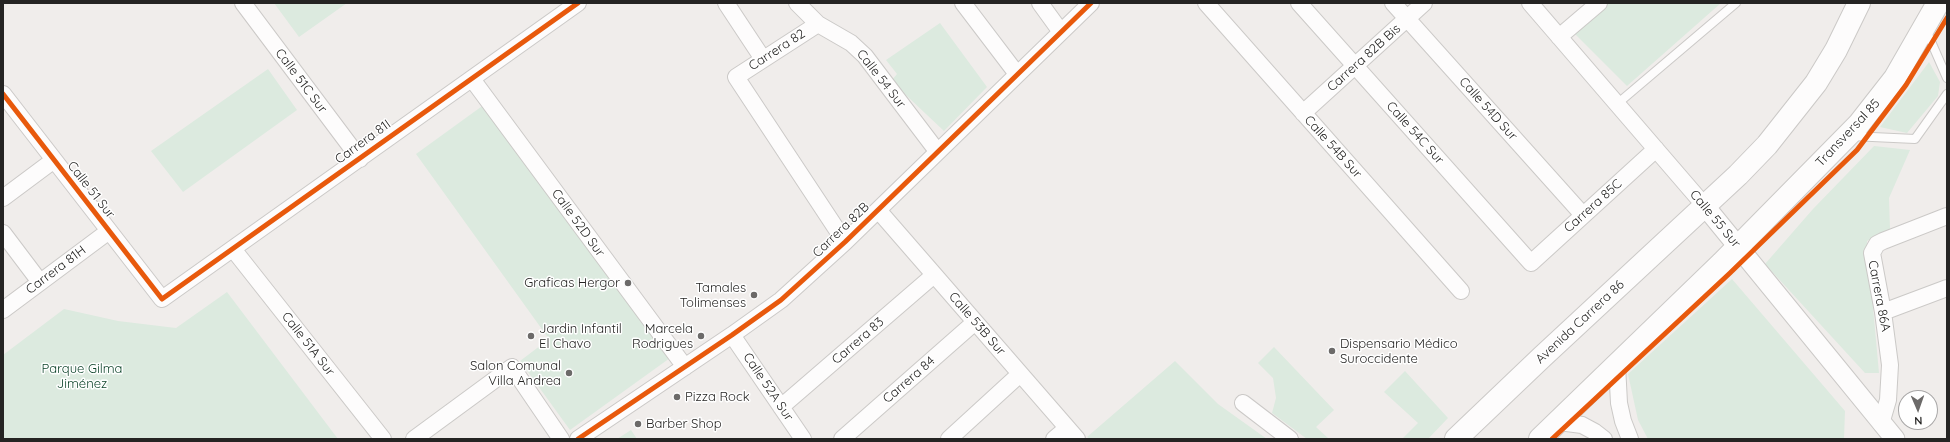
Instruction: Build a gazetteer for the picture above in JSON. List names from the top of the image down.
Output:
{
  "streets": {
    "main road": ["Transversal 85", "Avenida Carrera 86"],
    "street": [
      "Carrera 82",
      "Carrera 82B Bis",
      "Calle 54 Sur",
      "Calle 51C Sur",
      "Calle 54D Sur",
      "Calle 54C Sur",
      "Carrera 81I",
      "Calle 54B Sur",
      "Calle 51 Sur",
      "Carrera 85C",
      "Calle 55 Sur",
      "Calle 52D Sur",
      "Carrera 82B",
      "Carrera 81H",
      "Carrera 86A",
      "Calle 53B Sur",
      "Carrera 83",
      "Calle 51A Sur",
      "Carrera 84",
      "Calle 52A Sur"
    ]
  },
  "crossings": [
    ["Carrera 82", "Calle 54 Sur"],
    ["Carrera 82", "Carrera 82B"],
    ["Carrera 82B Bis", "Calle 54D Sur"],
    ["Carrera 82B Bis", "Calle 54C Sur"],
    ["Carrera 82B Bis", "Calle 54B Sur"],
    ["Calle 54 Sur", "Carrera 82B"],
    ["Calle 51C Sur", "Carrera 81I"],
    ["Calle 54D Sur", "Carrera 85C"],
    ["Calle 54C Sur", "Carrera 85C"],
    ["Transversal 85", "Calle 55 Sur"],
    ["Carrera 81I", "Calle 51 Sur"],
    ["Carrera 81I", "Calle 52D Sur"],
    ["Carrera 81I", "Calle 51A Sur"],
    ["Calle 51 Sur", "Carrera 81H"],
    ["Carrera 85C", "Calle 55 Sur"],
    ["Calle 55 Sur", "Carrera 86A"],
    ["Calle 55 Sur", "Avenida Carrera 86"],
    ["Calle 52D Sur", "Carrera 82B"],
    ["Carrera 82B", "Calle 53B Sur"],
    ["Carrera 82B", "Calle 52A Sur"],
    ["Calle 53B Sur", "Carrera 83"],
    ["Calle 53B Sur", "Carrera 84"],
    ["Carrera 83", "Calle 52A Sur"]
  ],
  "parks": ["Parque Gilma Jiménez"],
  "places": [
    "Graficas Hergor",
    "Tamales Tolimenses",
    "Jardin Infantil El Chavo",
    "Marcela Rodrigues",
    "Dispensario Médico Suroccidente",
    "Salon Comunal Villa Andrea",
    "Pizza Rock",
    "Barber Shop"
  ],
  "north": "bottom"
}
